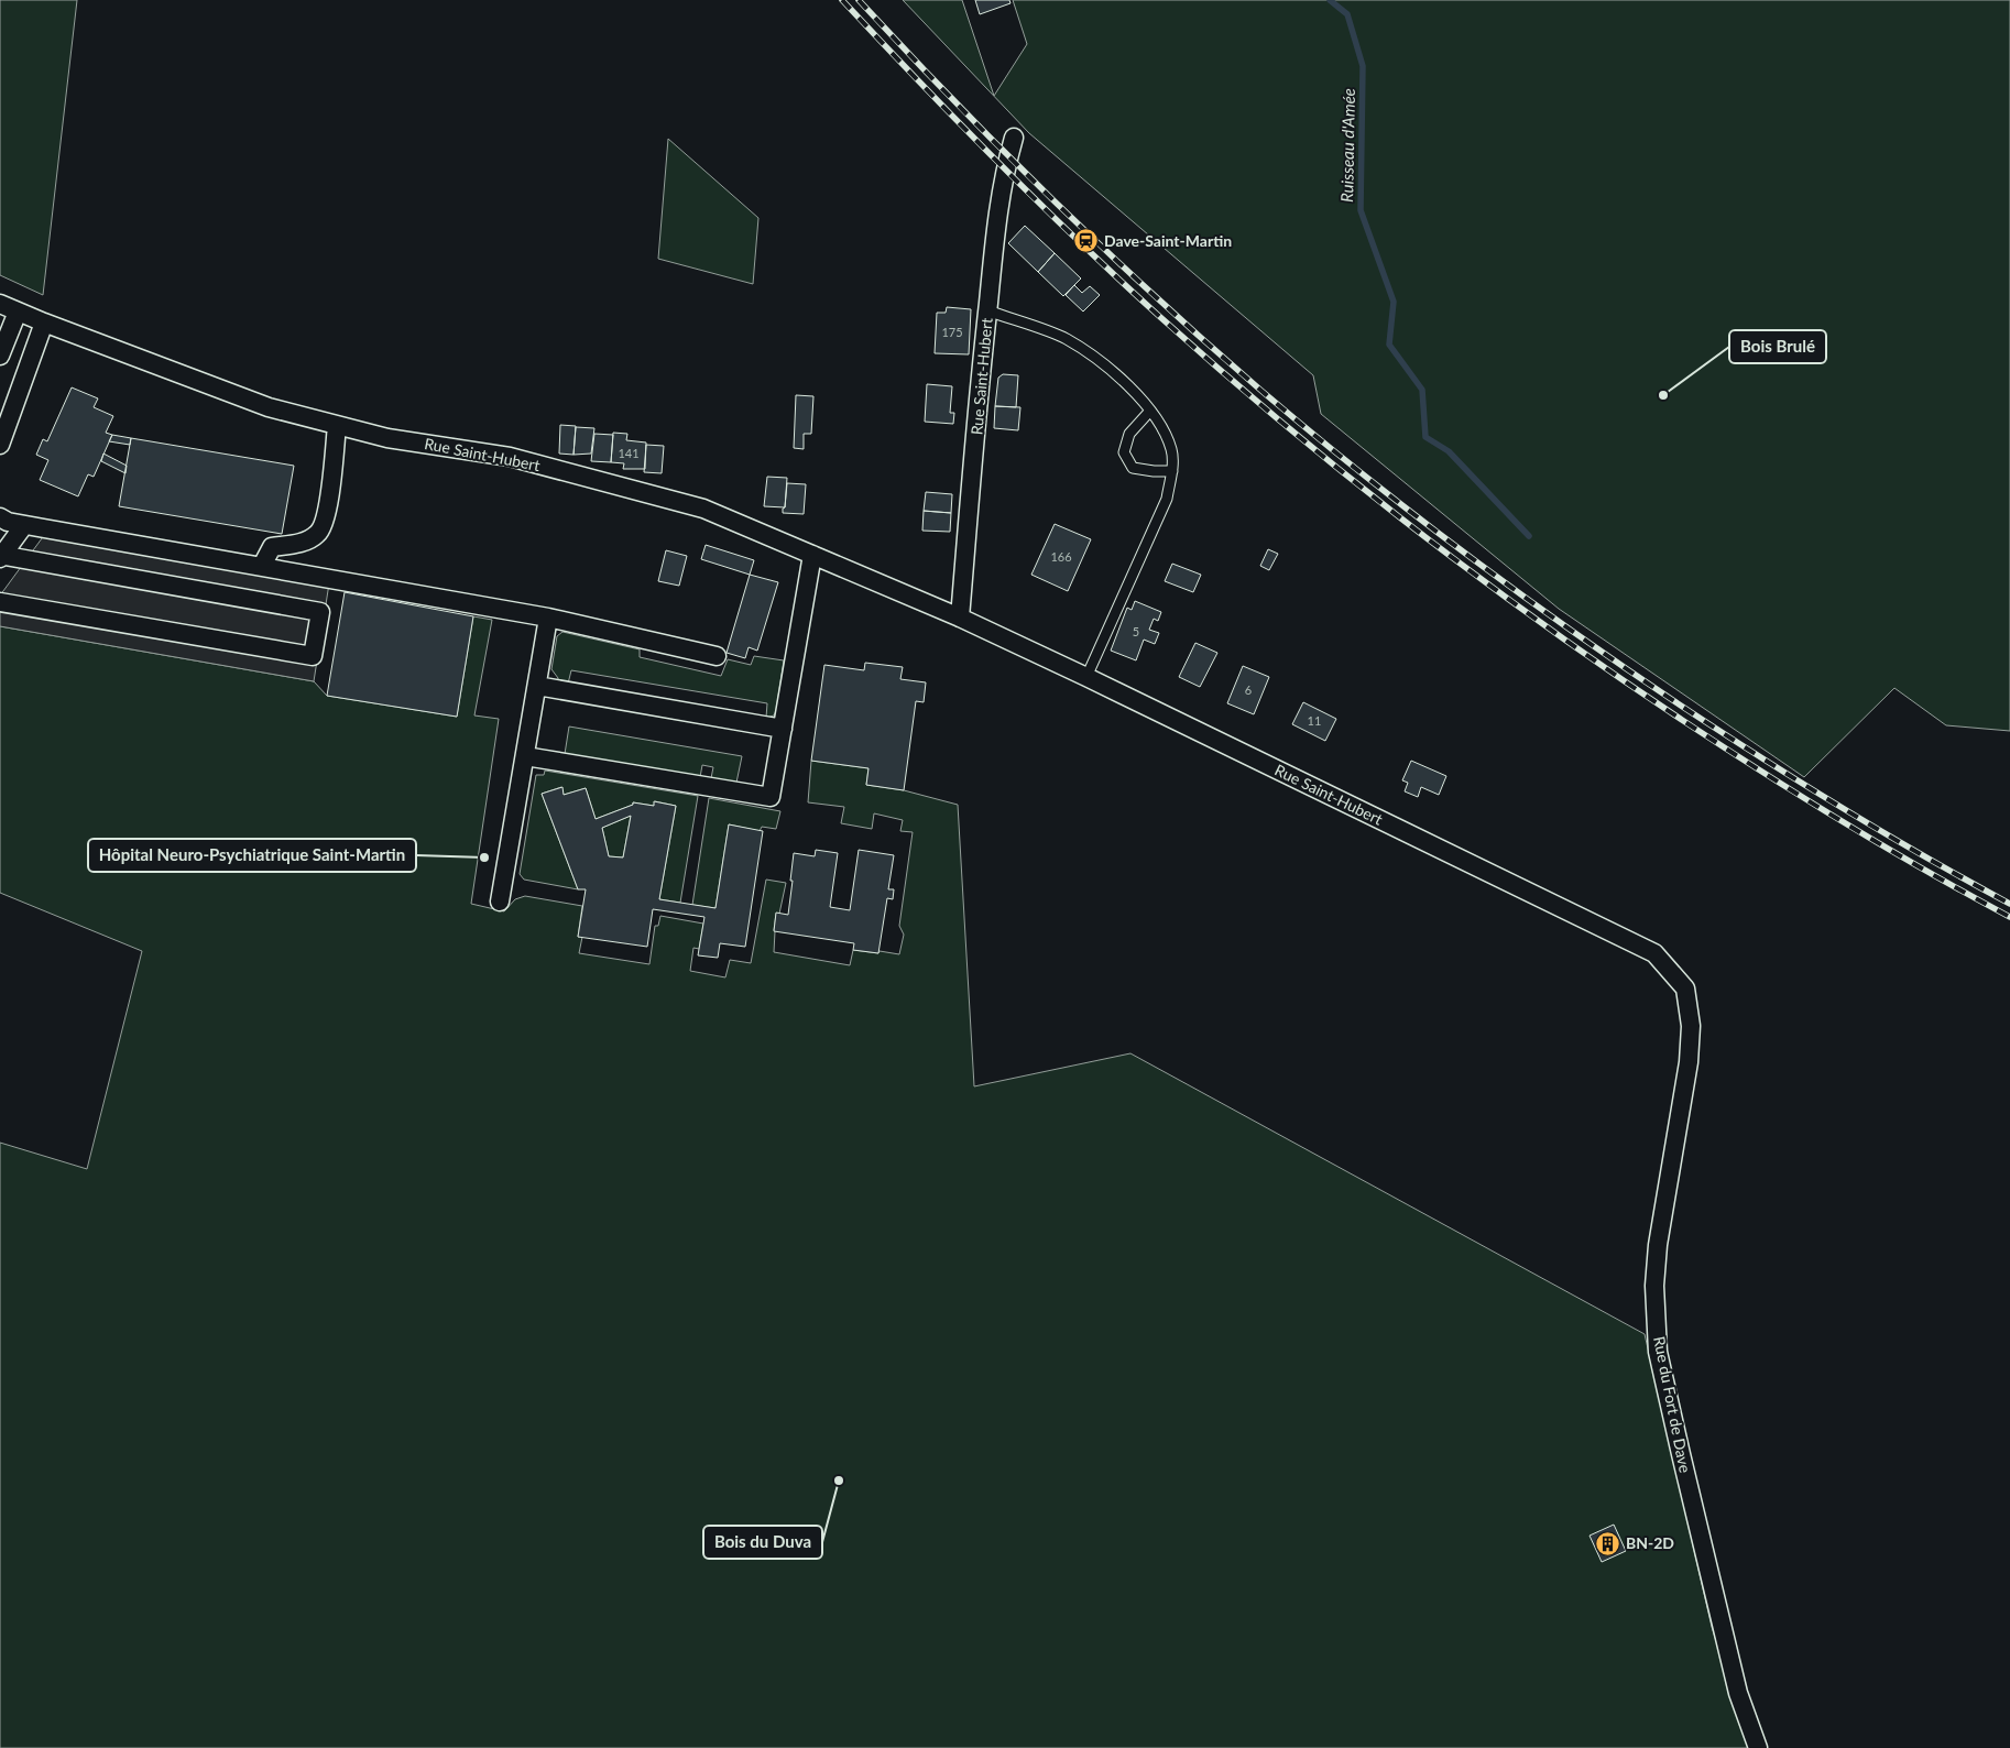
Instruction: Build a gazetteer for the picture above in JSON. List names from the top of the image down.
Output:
{
  "streets": {
    "street": ["Rue Saint-Hubert", "Rue du Fort de Dave"]
  },
  "crossings": [
    ["Rue Saint-Hubert", "Rue du Fort de Dave"]
  ],
  "water": ["Ruisseau d'Amée"],
  "places": {
    "station": ["Dave-Saint-Martin"],
    "other": ["Bois Brulé", "Hôpital Neuro-Psychiatrique Saint-Martin", "Bois du Duva"],
    "building": ["BN-2D"]
  },
  "house_numbers": [
    "175",
    "141",
    "166",
    "5",
    "6",
    "11"
  ]
}
